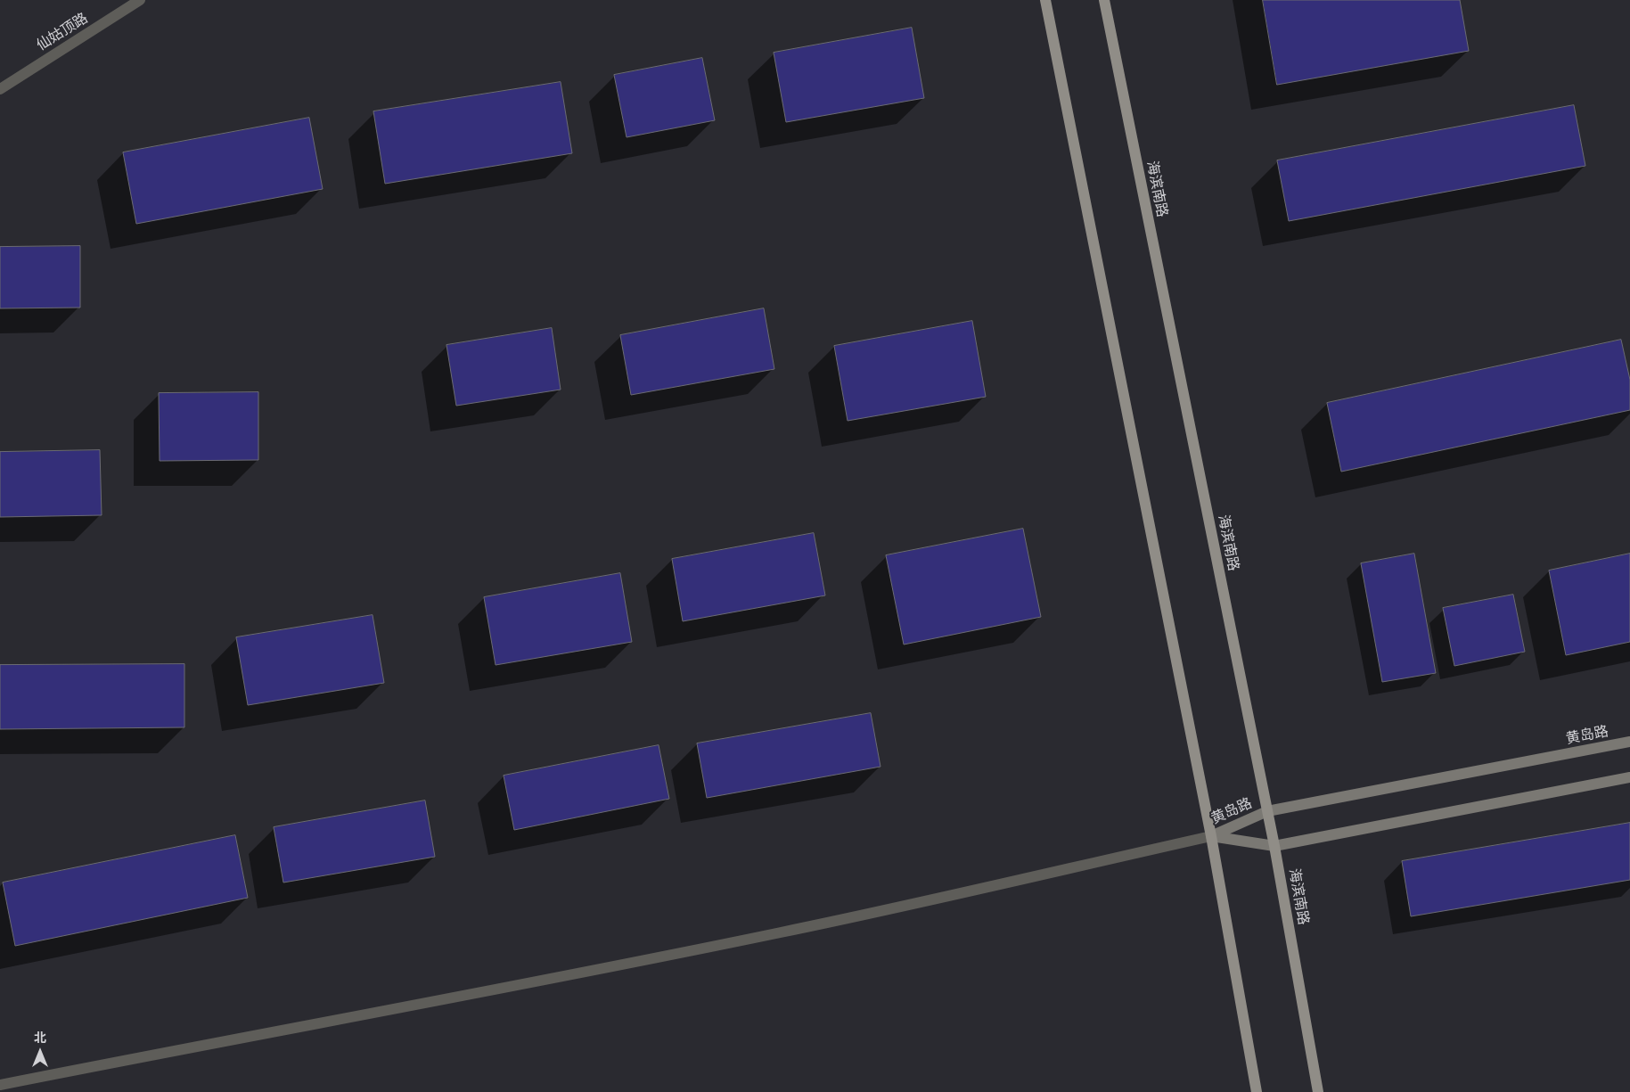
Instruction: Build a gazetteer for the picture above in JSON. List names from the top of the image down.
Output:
{
  "streets": {
    "main road": ["海滨南路", "黄岛路"],
    "street": ["仙姑顶路"]
  },
  "crossings": [
    ["海滨南路", "黄岛路"]
  ],
  "north": "top"
}
